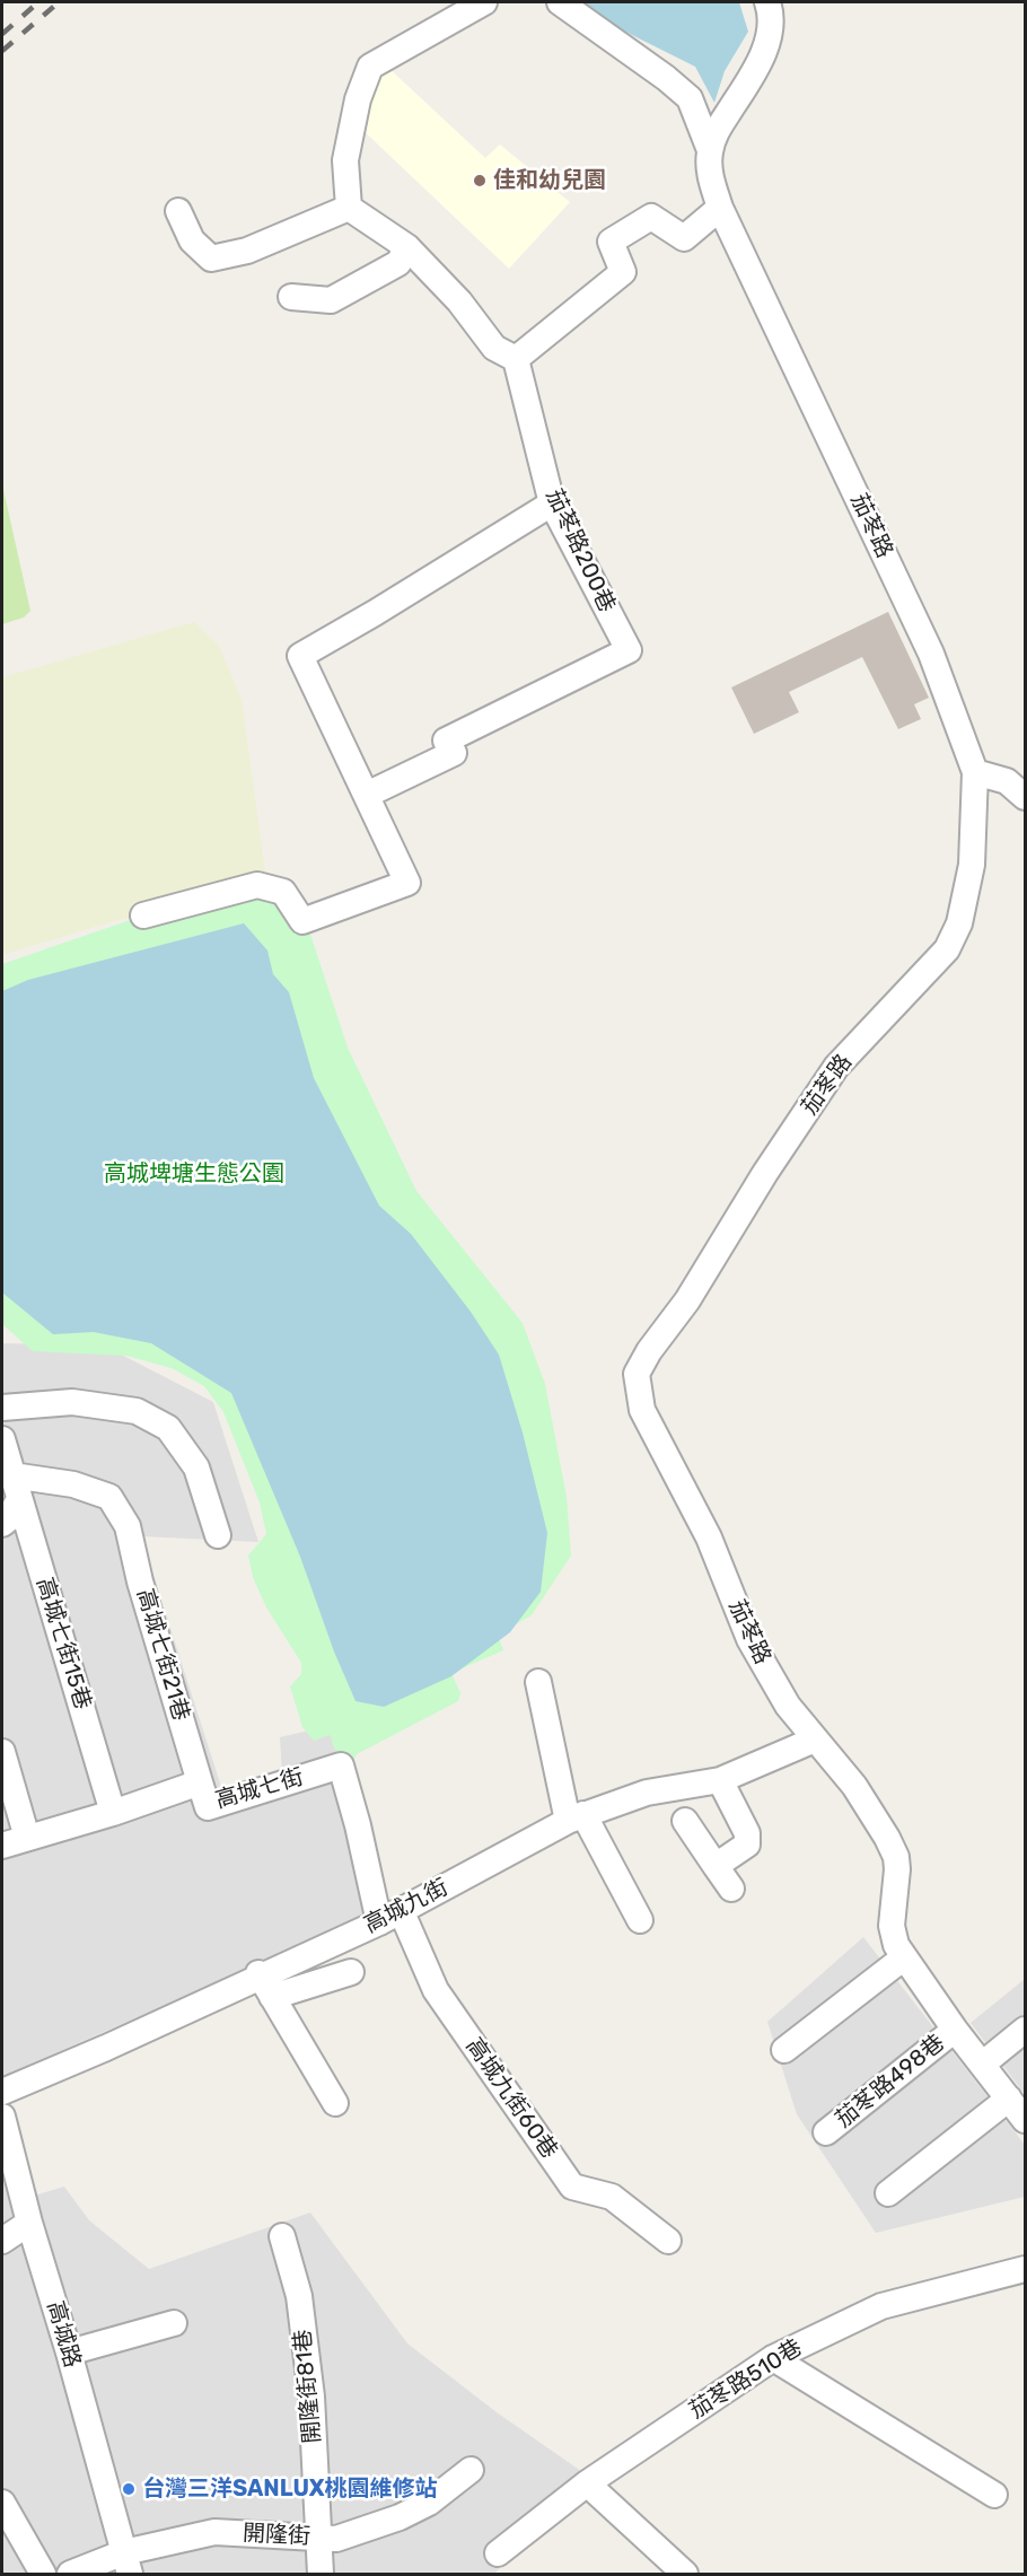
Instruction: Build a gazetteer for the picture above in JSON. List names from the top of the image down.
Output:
{
  "streets": {
    "street": [
      "茄苳路",
      "茄苳路200巷",
      "高城七街15巷",
      "高城七街21巷",
      "高城七街",
      "高城九街",
      "茄苳路498巷",
      "高城九街60巷",
      "高城路",
      "茄苳路510巷",
      "開隆街81巷",
      "開隆街"
    ]
  },
  "crossings": [
    ["茄苳路", "高城九街"],
    ["茄苳路", "茄苳路498巷"],
    ["高城七街15巷", "高城七街21巷"],
    ["高城七街15巷", "高城七街"],
    ["高城七街21巷", "高城七街"],
    ["高城七街", "高城九街"],
    ["高城七街", "高城九街60巷"],
    ["高城九街", "高城九街60巷"],
    ["高城路", "開隆街"],
    ["開隆街81巷", "開隆街"]
  ],
  "parks": ["高城埤塘生態公園"],
  "places": ["佳和幼兒園", "台灣三洋SANLUX桃園維修站"]
}
